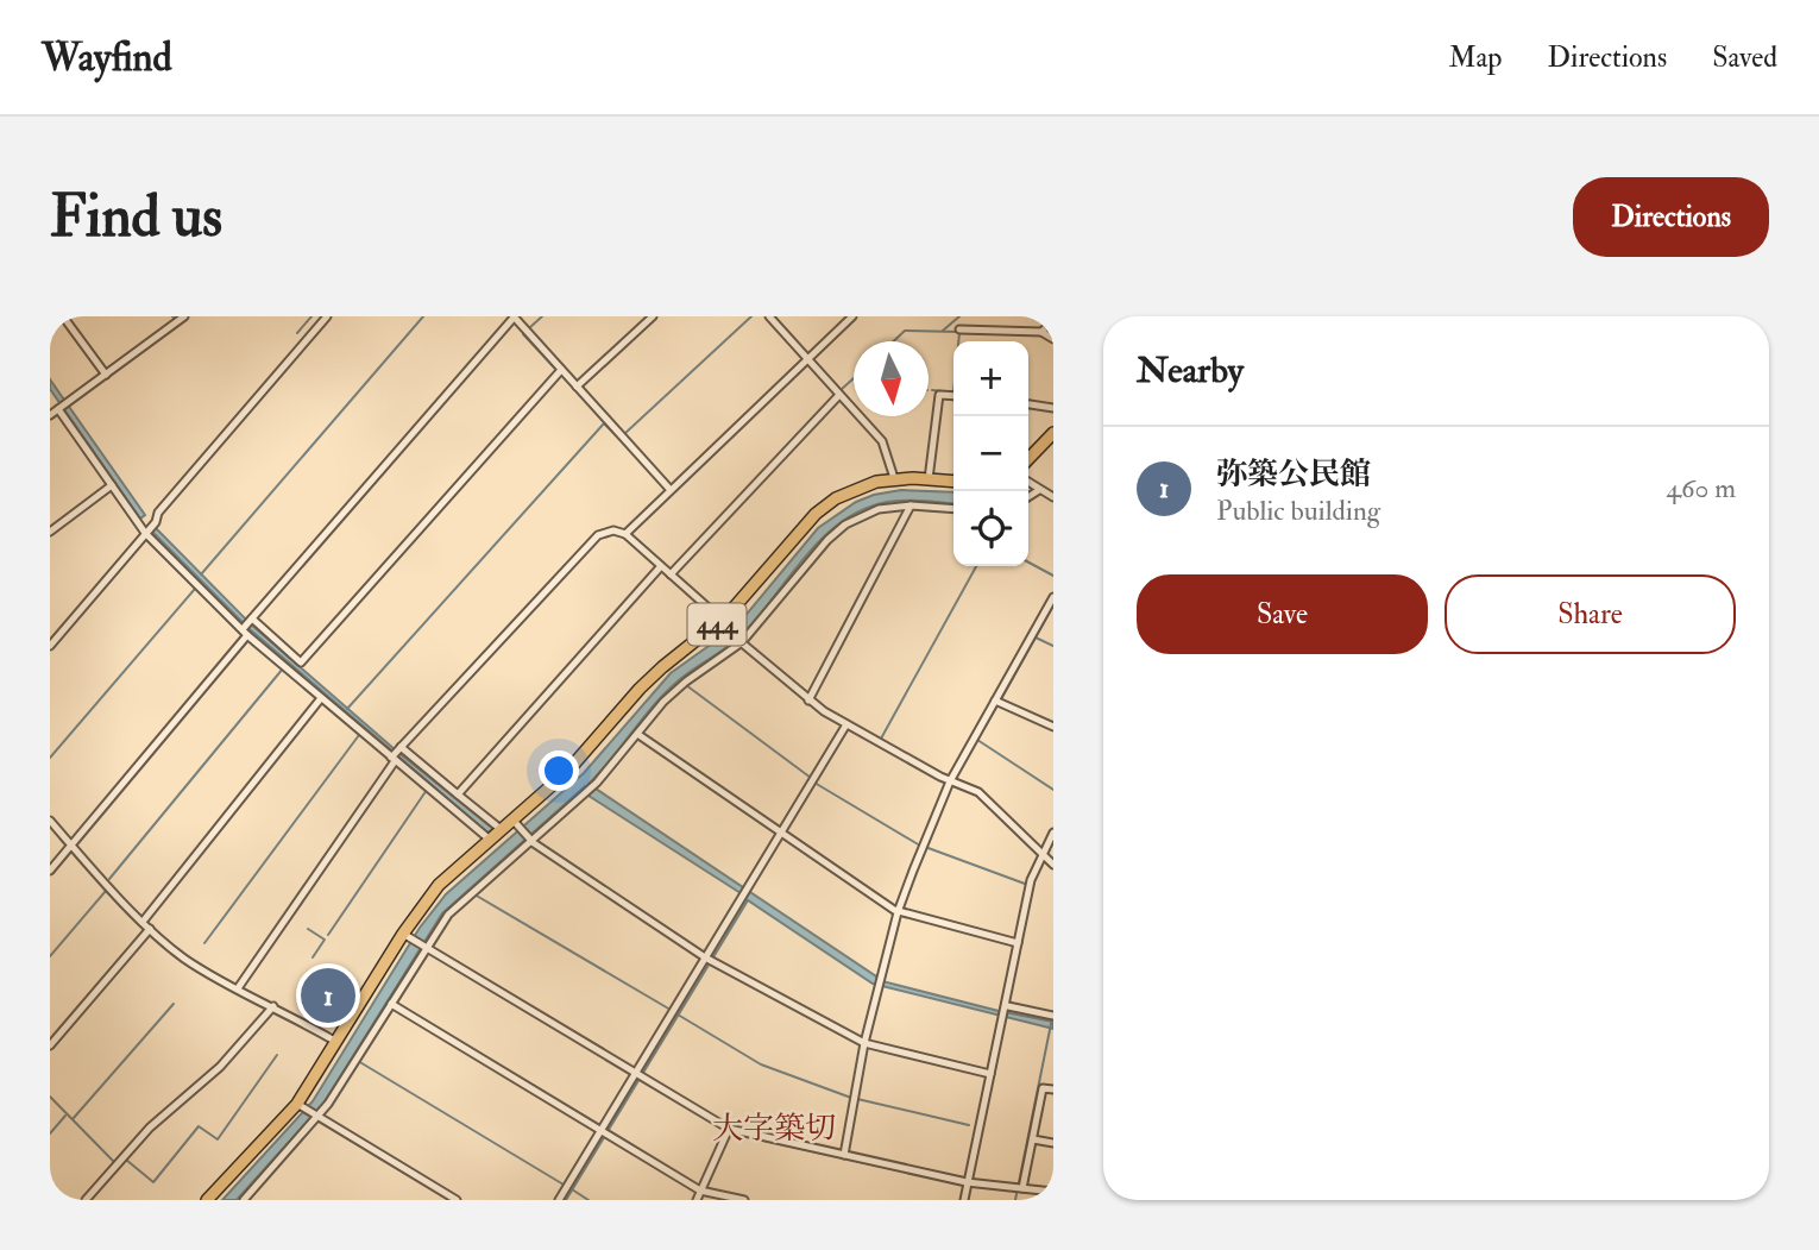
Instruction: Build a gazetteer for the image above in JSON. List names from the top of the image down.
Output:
{
  "streets": {
    "highway": ["444"]
  },
  "districts": ["大字築切"],
  "north": "bottom",
  "page": {
    "header": "Wayfind",
    "nav": ["Map", "Directions", "Saved"],
    "buttons": [
      "Directions",
      ["Save", "Share"]
    ],
    "title": "Find us",
    "heading": "Nearby",
    "map_buttons": ["+", "−"],
    "list": [
      {
        "mark": "1",
        "name": "弥築公民館",
        "note": "Public building",
        "value": "460 m"
      }
    ],
    "pins": "1"
  }
}
